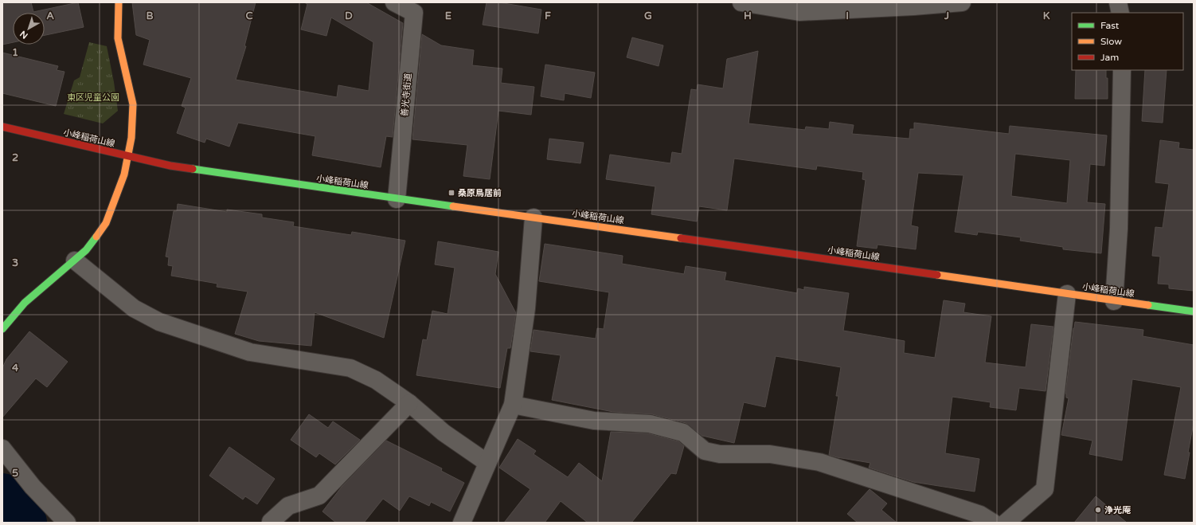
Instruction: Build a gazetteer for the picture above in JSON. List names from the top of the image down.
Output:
{
  "streets": {
    "main road": ["小峰稲荷山線"],
    "street": ["善光寺街道"]
  },
  "crossings": [
    ["善光寺街道", "小峰稲荷山線"]
  ],
  "parks": ["東区児童公園"],
  "places": {
    "transit": ["桑原鳥居前"],
    "other": ["浄光庵"]
  },
  "legend": ["Fast", "Slow", "Jam"],
  "north": "bottom left",
  "grid": {
    "columns": [
      "A",
      "B",
      "C",
      "D",
      "E",
      "F",
      "G",
      "H",
      "I",
      "J",
      "K"
    ],
    "rows": [
      "1",
      "2",
      "3",
      "4",
      "5"
    ]
  }
}
